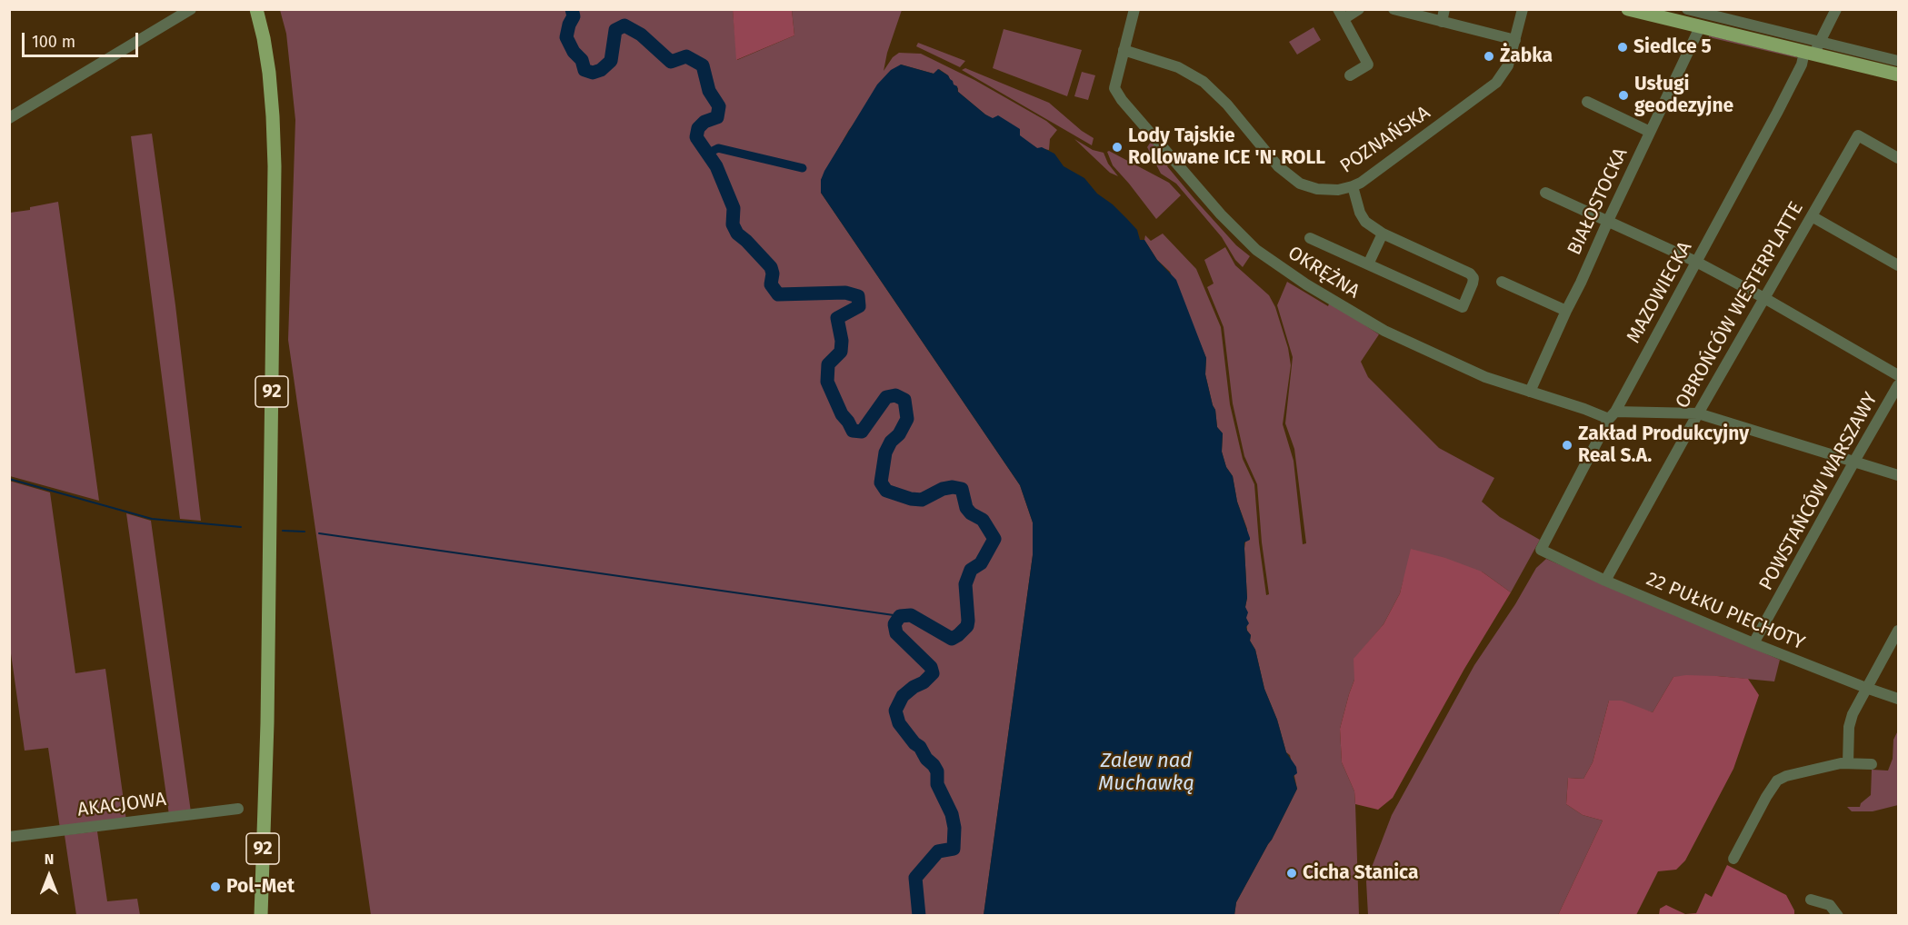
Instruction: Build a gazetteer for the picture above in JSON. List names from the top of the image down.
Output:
{
  "streets": {
    "main road": ["92"],
    "street": [
      "POZNAŃSKA",
      "BIAŁOSTOCKA",
      "OKRĘŻNA",
      "MAZOWIECKA",
      "OBROŃCÓW WESTERPLATTE",
      "POWSTAŃCÓW WARSZAWY",
      "22 PUŁKU PIECHOTY",
      "AKACJOWA"
    ]
  },
  "crossings": [
    ["POZNAŃSKA", "OKRĘŻNA"],
    ["BIAŁOSTOCKA", "OKRĘŻNA"],
    ["OKRĘŻNA", "MAZOWIECKA"],
    ["OKRĘŻNA", "OBROŃCÓW WESTERPLATTE"],
    ["OKRĘŻNA", "POWSTAŃCÓW WARSZAWY"],
    ["MAZOWIECKA", "22 PUŁKU PIECHOTY"],
    ["OBROŃCÓW WESTERPLATTE", "22 PUŁKU PIECHOTY"],
    ["POWSTAŃCÓW WARSZAWY", "22 PUŁKU PIECHOTY"]
  ],
  "water": ["Zalew nad Muchawką"],
  "places": [
    "Siedlce 5",
    "Żabka",
    "Usługi geodezyjne",
    "Lody Tajskie Rollowane ICE 'N' ROLL",
    "Zakład Produkcyjny Real S.A.",
    "Cicha Stanica",
    "Pol-Met"
  ],
  "scale_bar": "100 m",
  "north": "top"
}
